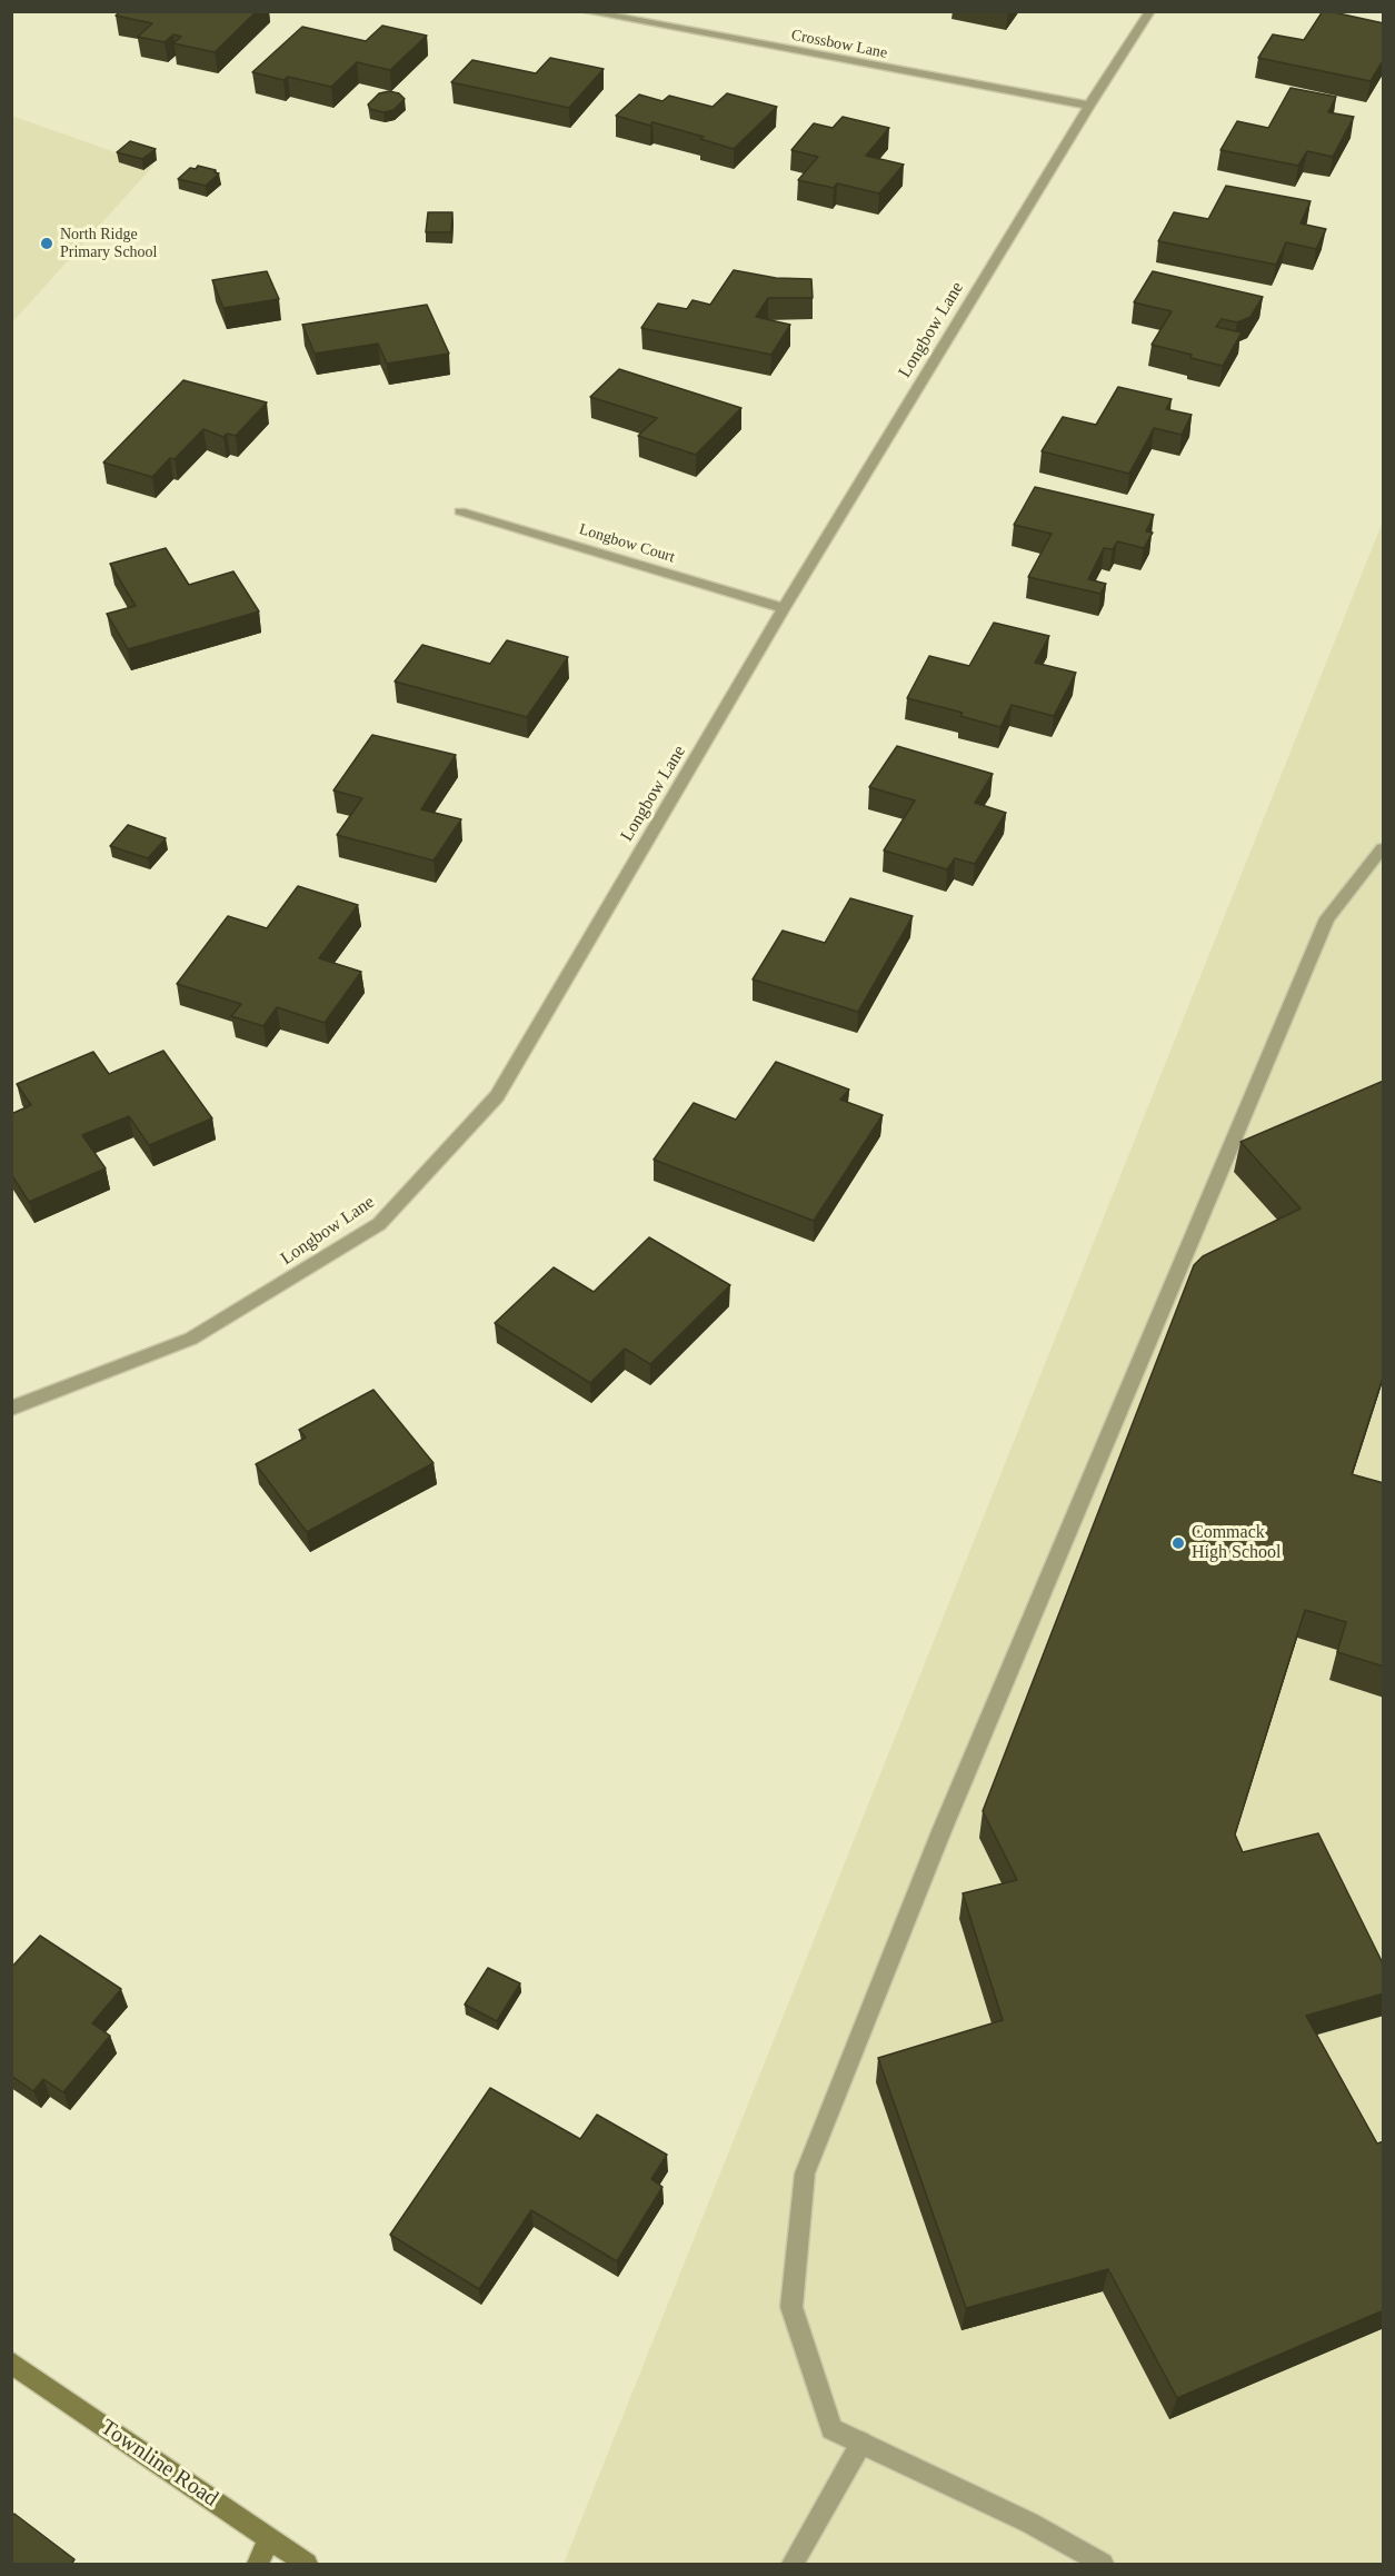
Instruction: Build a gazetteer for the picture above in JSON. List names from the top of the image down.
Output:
{
  "streets": {
    "main road": ["Townline Road"],
    "street": ["Crossbow Lane", "Longbow Lane", "Longbow Court"]
  },
  "crossings": [
    ["Crossbow Lane", "Longbow Lane"],
    ["Longbow Lane", "Longbow Court"]
  ],
  "places": ["North Ridge Primary School", "Commack High School"]
}
